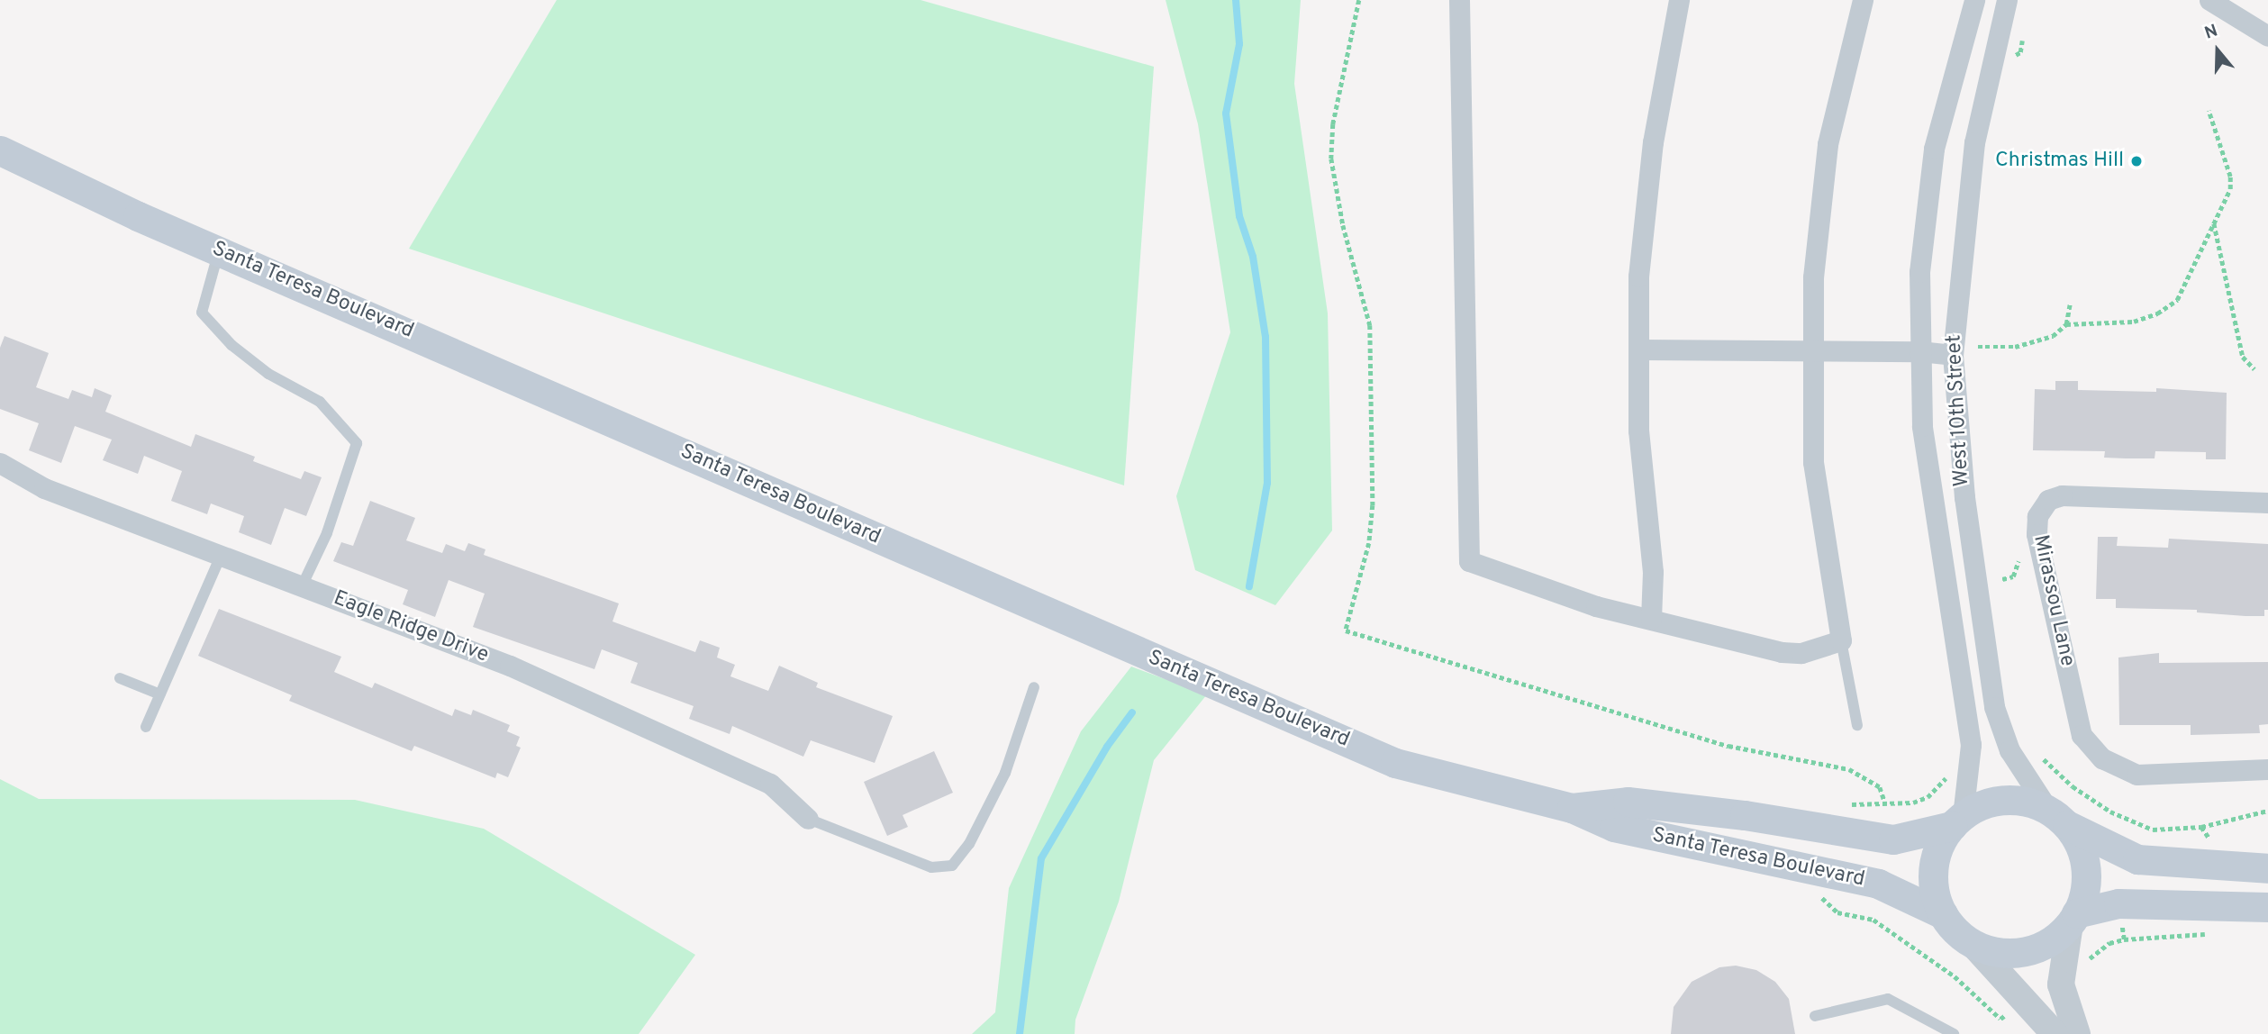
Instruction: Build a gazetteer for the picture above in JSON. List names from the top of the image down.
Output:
{
  "streets": {
    "main road": ["Santa Teresa Boulevard"],
    "street": ["West 10th Street", "Mirassou Lane", "Eagle Ridge Drive"]
  },
  "crossings": [
    ["Santa Teresa Boulevard", "West 10th Street"]
  ],
  "places": ["Christmas Hill"],
  "north": "top"
}
